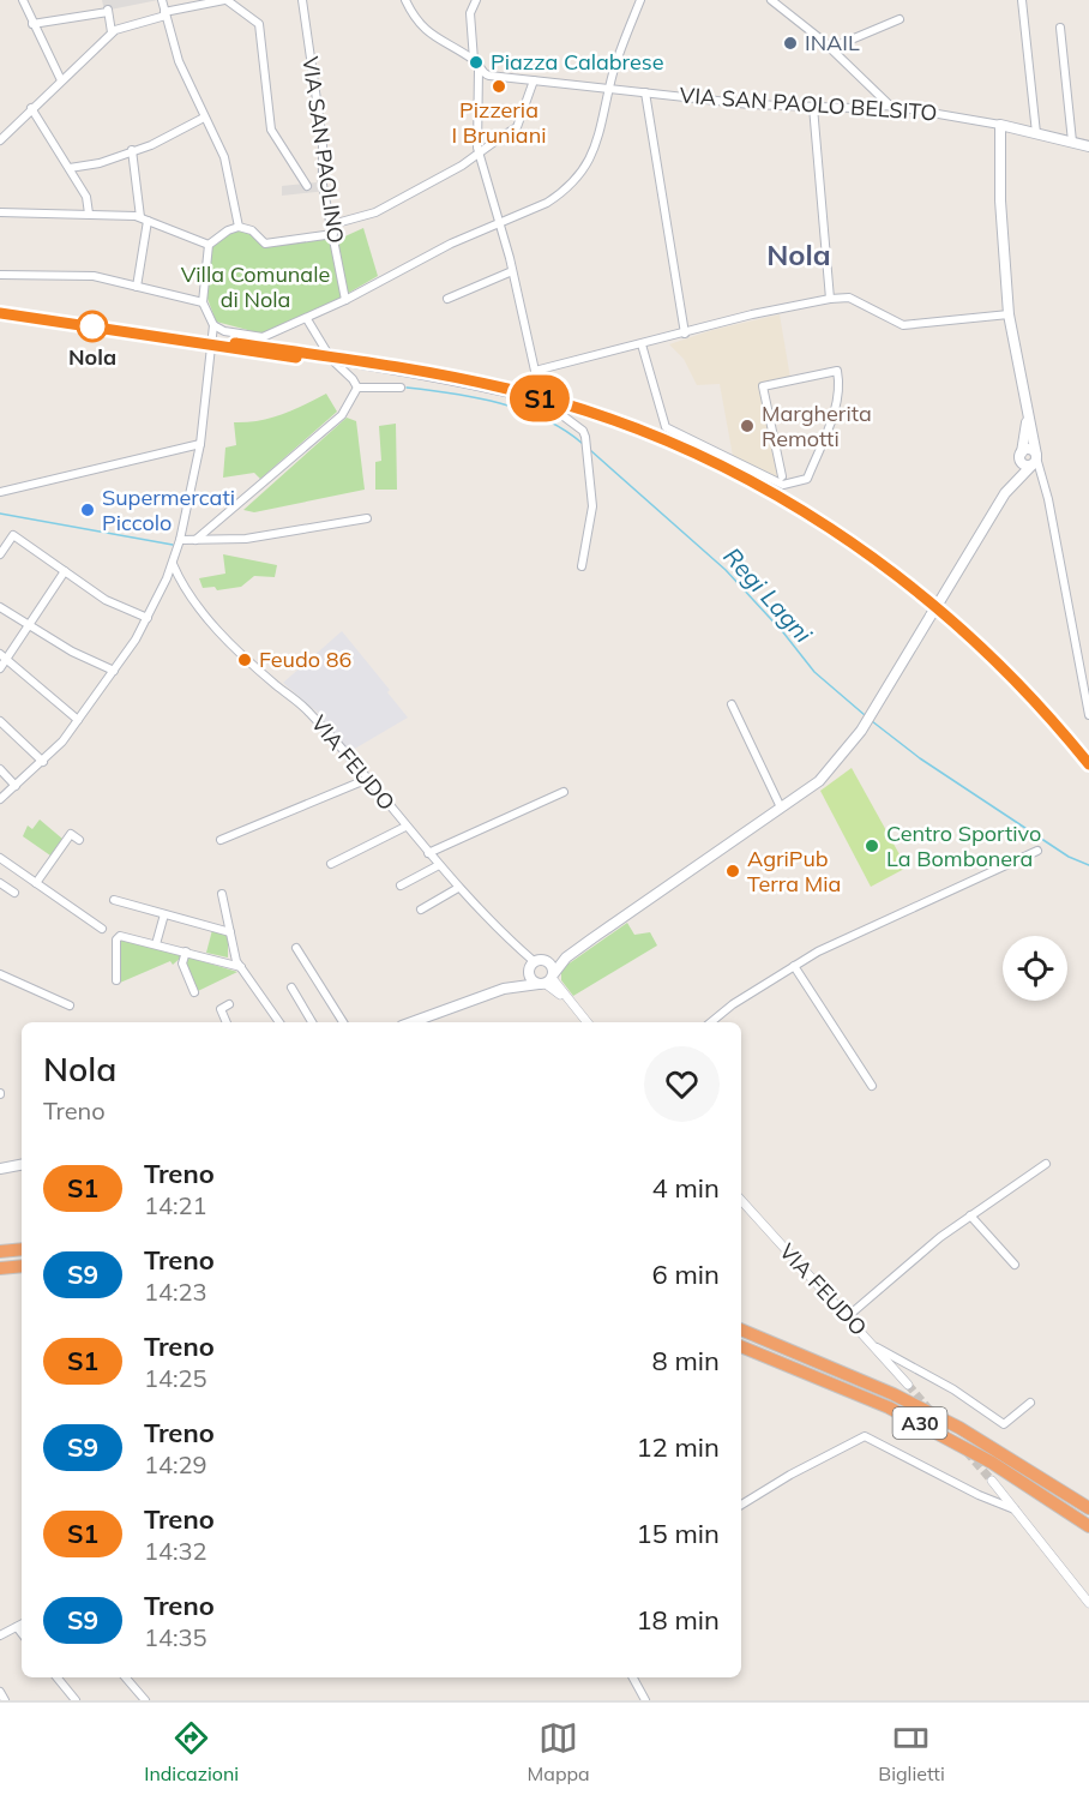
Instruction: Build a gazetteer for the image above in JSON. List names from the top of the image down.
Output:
{
  "streets": {
    "highway": ["A30"],
    "main road": ["VIA SAN PAOLO BELSITO"],
    "street": ["VIA SAN PAOLINO", "VIA FEUDO"]
  },
  "districts": ["Nola"],
  "water": ["Regi Lagni"],
  "parks": ["Villa Comunale di Nola"],
  "places": [
    "INAIL",
    "Piazza Calabrese",
    "Pizzeria I Bruniani",
    "Nola",
    "Margherita Remotti",
    "Supermercati Piccolo",
    "Feudo 86",
    "Centro Sportivo La Bombonera",
    "AgriPub Terra Mia"
  ],
  "page": {
    "on_map": "S1",
    "heading": ["Nola", "Treno"],
    "list": [
      {
        "mark": "S1",
        "name": "Treno",
        "note": "14:21",
        "value": "4 min"
      },
      {
        "mark": "S9",
        "name": "Treno",
        "note": "14:23",
        "value": "6 min"
      },
      {
        "mark": "S1",
        "name": "Treno",
        "note": "14:25",
        "value": "8 min"
      },
      {
        "mark": "S9",
        "name": "Treno",
        "note": "14:29",
        "value": "12 min"
      },
      {
        "mark": "S1",
        "name": "Treno",
        "note": "14:32",
        "value": "15 min"
      },
      {
        "mark": "S9",
        "name": "Treno",
        "note": "14:35",
        "value": "18 min"
      }
    ],
    "tabs": ["Indicazioni", "Mappa", "Biglietti"]
  }
}
